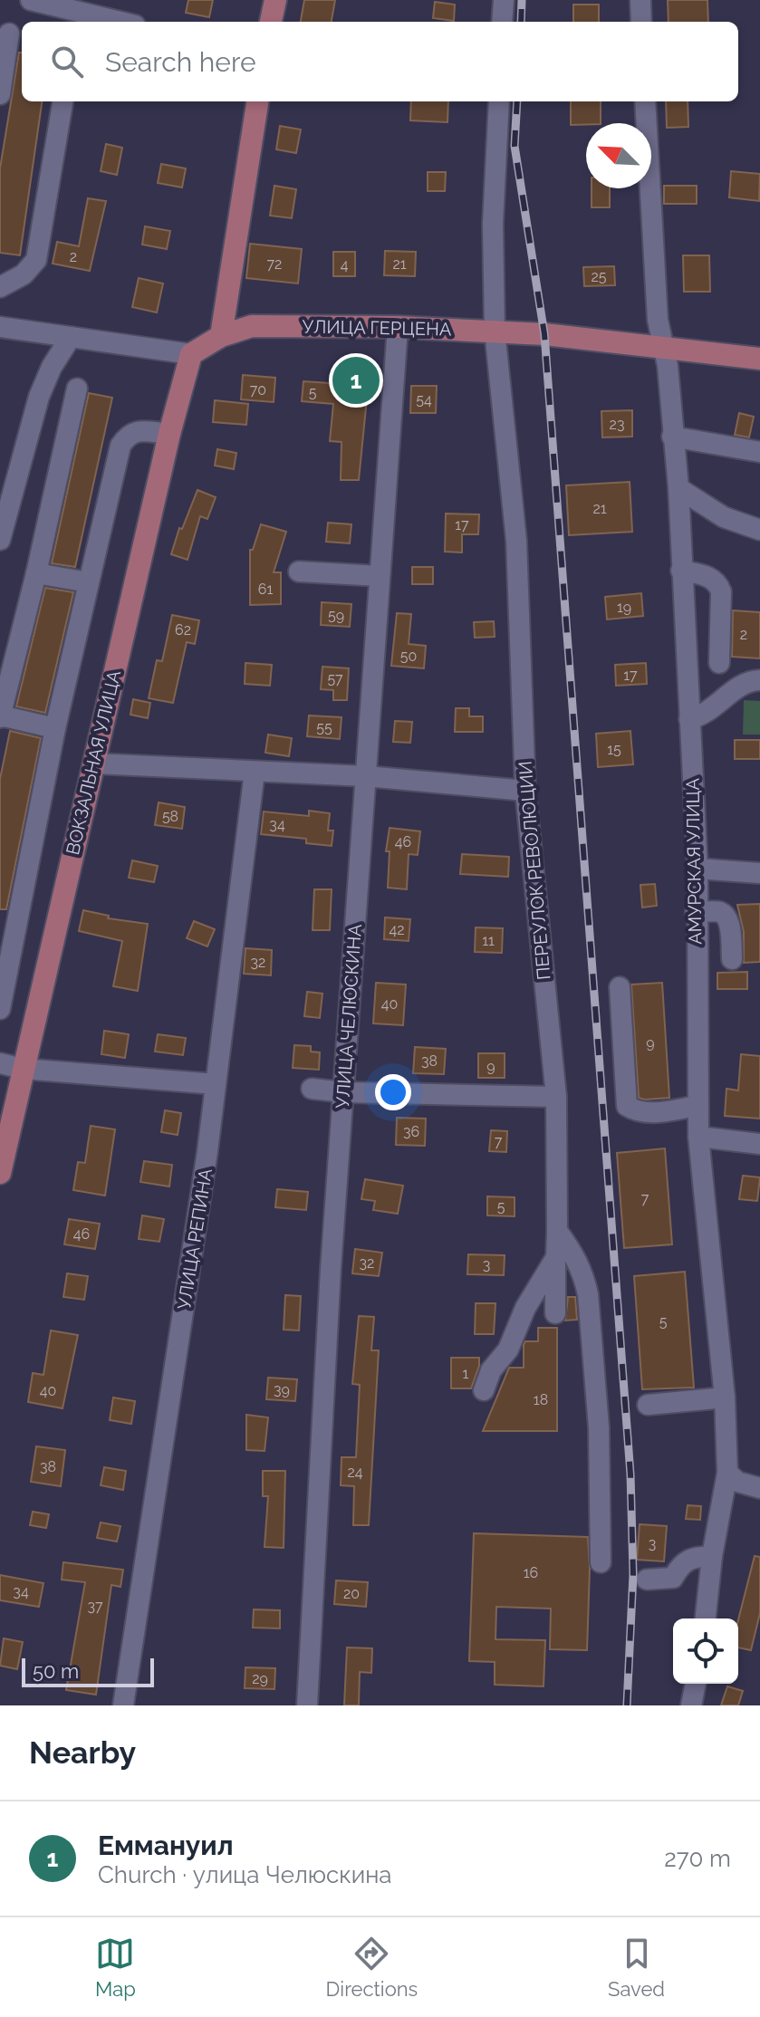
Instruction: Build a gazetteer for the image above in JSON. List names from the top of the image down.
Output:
{
  "streets": {
    "main road": ["УЛИЦА ГЕРЦЕНА", "ВОКЗАЛЬНАЯ УЛИЦА"],
    "street": [
      "АМУРСКАЯ УЛИЦА",
      "ПЕРЕУЛОК РЕВОЛЮЦИИ",
      "УЛИЦА ЧЕЛЮСКИНА",
      "УЛИЦА РЕПИНА"
    ]
  },
  "crossings": [
    ["УЛИЦА ГЕРЦЕНА", "ВОКЗАЛЬНАЯ УЛИЦА"],
    ["УЛИЦА ГЕРЦЕНА", "АМУРСКАЯ УЛИЦА"],
    ["УЛИЦА ГЕРЦЕНА", "ПЕРЕУЛОК РЕВОЛЮЦИИ"],
    ["УЛИЦА ГЕРЦЕНА", "УЛИЦА ЧЕЛЮСКИНА"]
  ],
  "house_numbers": [
    "2",
    "72",
    "21",
    "4",
    "25",
    "70",
    "5",
    "54",
    "23",
    "21",
    "17",
    "61",
    "19",
    "59",
    "62",
    "2",
    "50",
    "17",
    "57",
    "55",
    "15",
    "58",
    "34",
    "46",
    "42",
    "11",
    "32",
    "40",
    "9",
    "38",
    "9",
    "36",
    "7",
    "7",
    "5",
    "46",
    "32",
    "3",
    "5",
    "1",
    "39",
    "40",
    "18",
    "38",
    "24",
    "3",
    "16",
    "34",
    "20",
    "37",
    "29"
  ],
  "scale_bar": "50 m",
  "north": "top left",
  "page": {
    "search": "Search here",
    "pins": "1",
    "scale": "50 m",
    "heading": "Nearby",
    "list": [
      {
        "mark": "1",
        "name": "Еммануил",
        "note": "Church · улица Челюскина",
        "value": "270 m"
      }
    ],
    "nav": ["Map", "Directions", "Saved"]
  }
}
